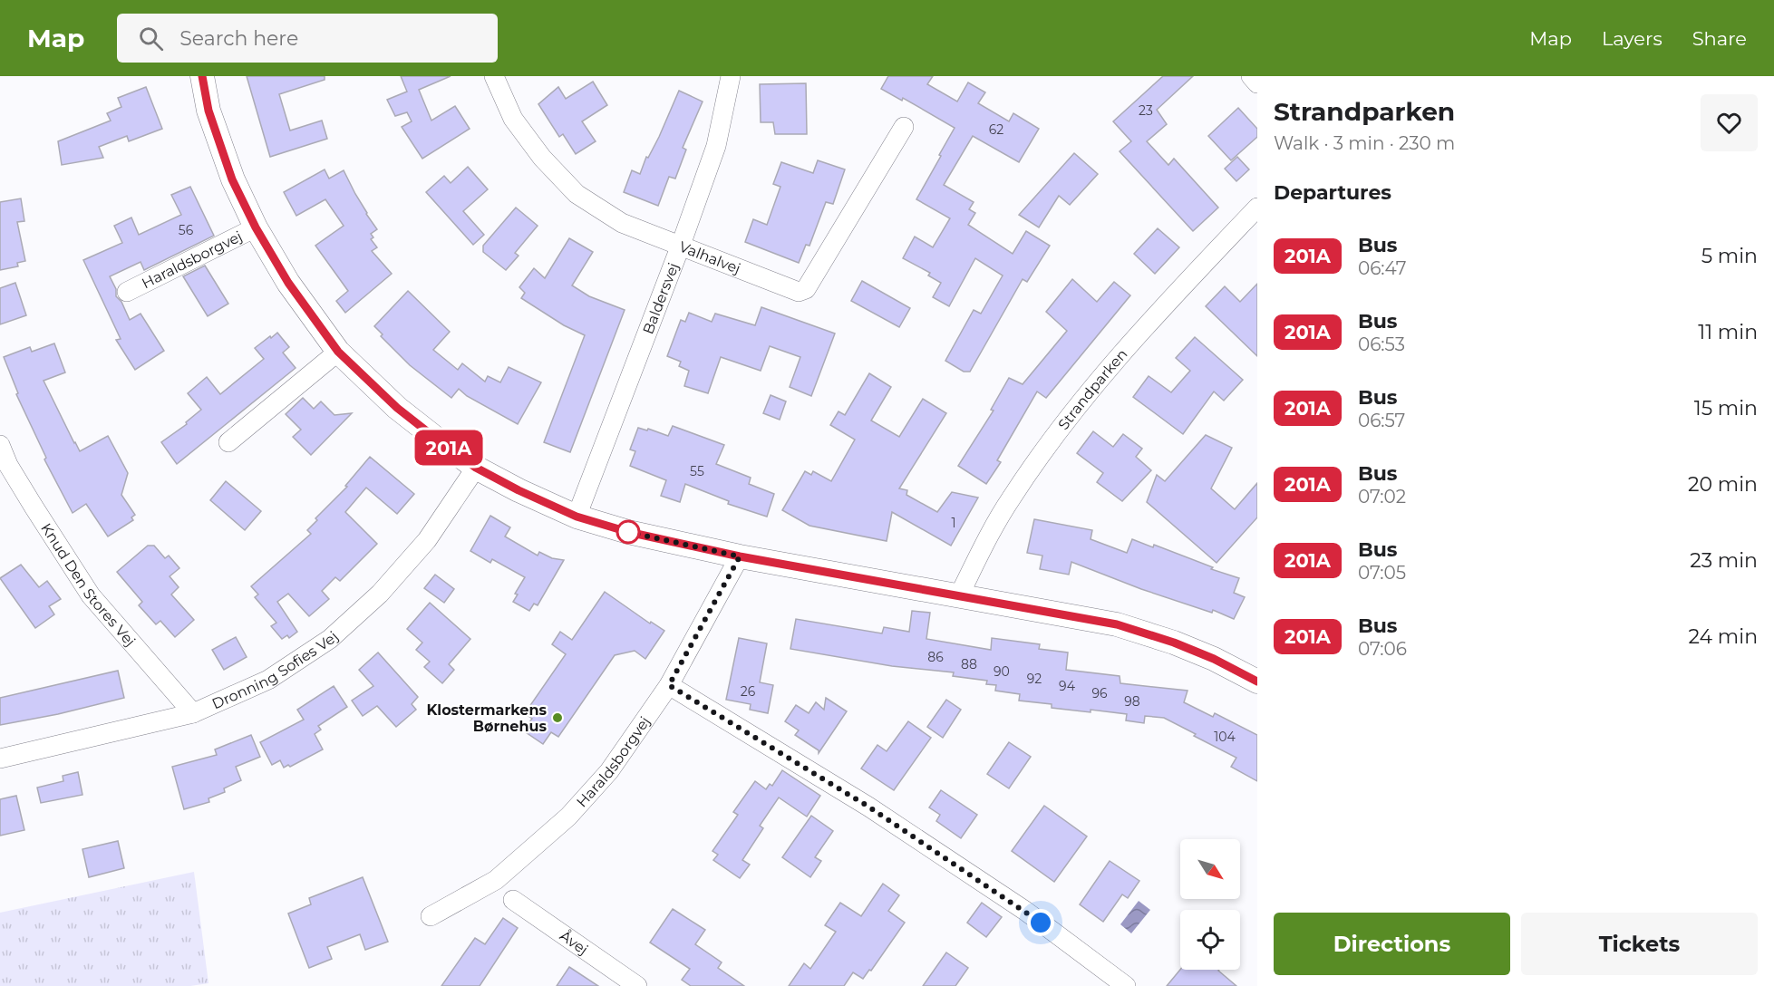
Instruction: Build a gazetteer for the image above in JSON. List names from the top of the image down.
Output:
{
  "streets": {
    "street": [
      "Valhalvej",
      "Haraldsborgvej",
      "Baldersvej",
      "Strandparken",
      "Knud Den Stores Vej",
      "Dronning Sofies Vej",
      "Åvej"
    ]
  },
  "crossings": [
    ["Valhalvej", "Baldersvej"],
    ["Haraldsborgvej", "Baldersvej"],
    ["Haraldsborgvej", "Strandparken"],
    ["Haraldsborgvej", "Dronning Sofies Vej"],
    ["Knud Den Stores Vej", "Dronning Sofies Vej"]
  ],
  "places": ["Klostermarkens Børnehus"],
  "lines": ["bus line 201A"],
  "house_numbers": [
    "23",
    "62",
    "56",
    "55",
    "1",
    "86",
    "88",
    "90",
    "92",
    "94",
    "26",
    "96",
    "98",
    "104"
  ],
  "north": "bottom right",
  "page": {
    "header": "Map",
    "search": "Search here",
    "nav": ["Map", "Layers", "Share"],
    "on_map": "201A",
    "heading": [
      ["Strandparken", "Walk · 3 min · 230 m"],
      "Departures"
    ],
    "list": [
      {
        "mark": "201A",
        "name": "Bus",
        "note": "06:47",
        "value": "5 min"
      },
      {
        "mark": "201A",
        "name": "Bus",
        "note": "06:53",
        "value": "11 min"
      },
      {
        "mark": "201A",
        "name": "Bus",
        "note": "06:57",
        "value": "15 min"
      },
      {
        "mark": "201A",
        "name": "Bus",
        "note": "07:02",
        "value": "20 min"
      },
      {
        "mark": "201A",
        "name": "Bus",
        "note": "07:05",
        "value": "23 min"
      },
      {
        "mark": "201A",
        "name": "Bus",
        "note": "07:06",
        "value": "24 min"
      }
    ],
    "buttons": ["Directions", "Tickets"]
  }
}
